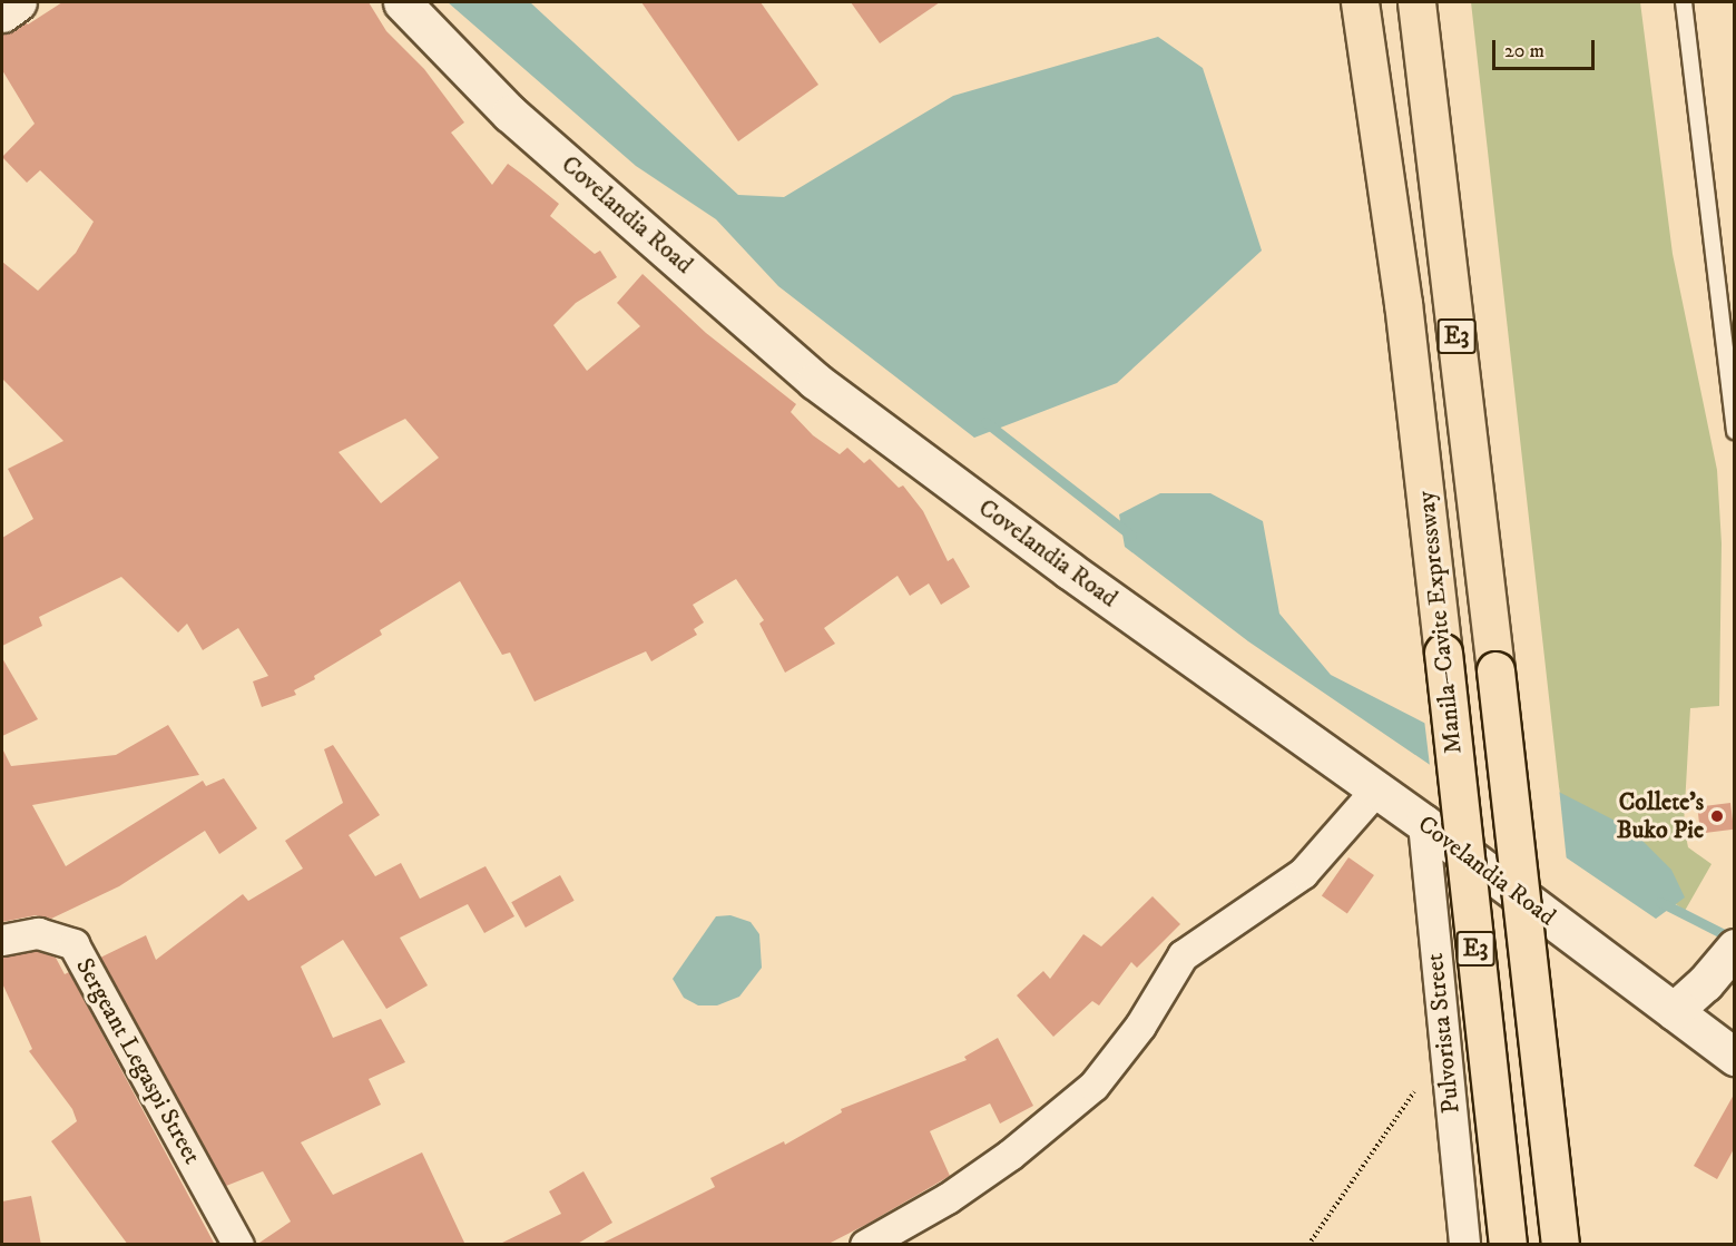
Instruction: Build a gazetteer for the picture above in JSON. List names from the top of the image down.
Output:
{
  "streets": {
    "highway": ["E3", "Manila–Cavite Expressway"],
    "main road": ["Covelandia Road"],
    "street": ["Pulvorista Street", "Sergeant Legaspi Street"]
  },
  "crossings": [
    ["Covelandia Road", "Pulvorista Street"]
  ],
  "places": ["Collete's Buko Pie"],
  "scale_bar": "20 m"
}
